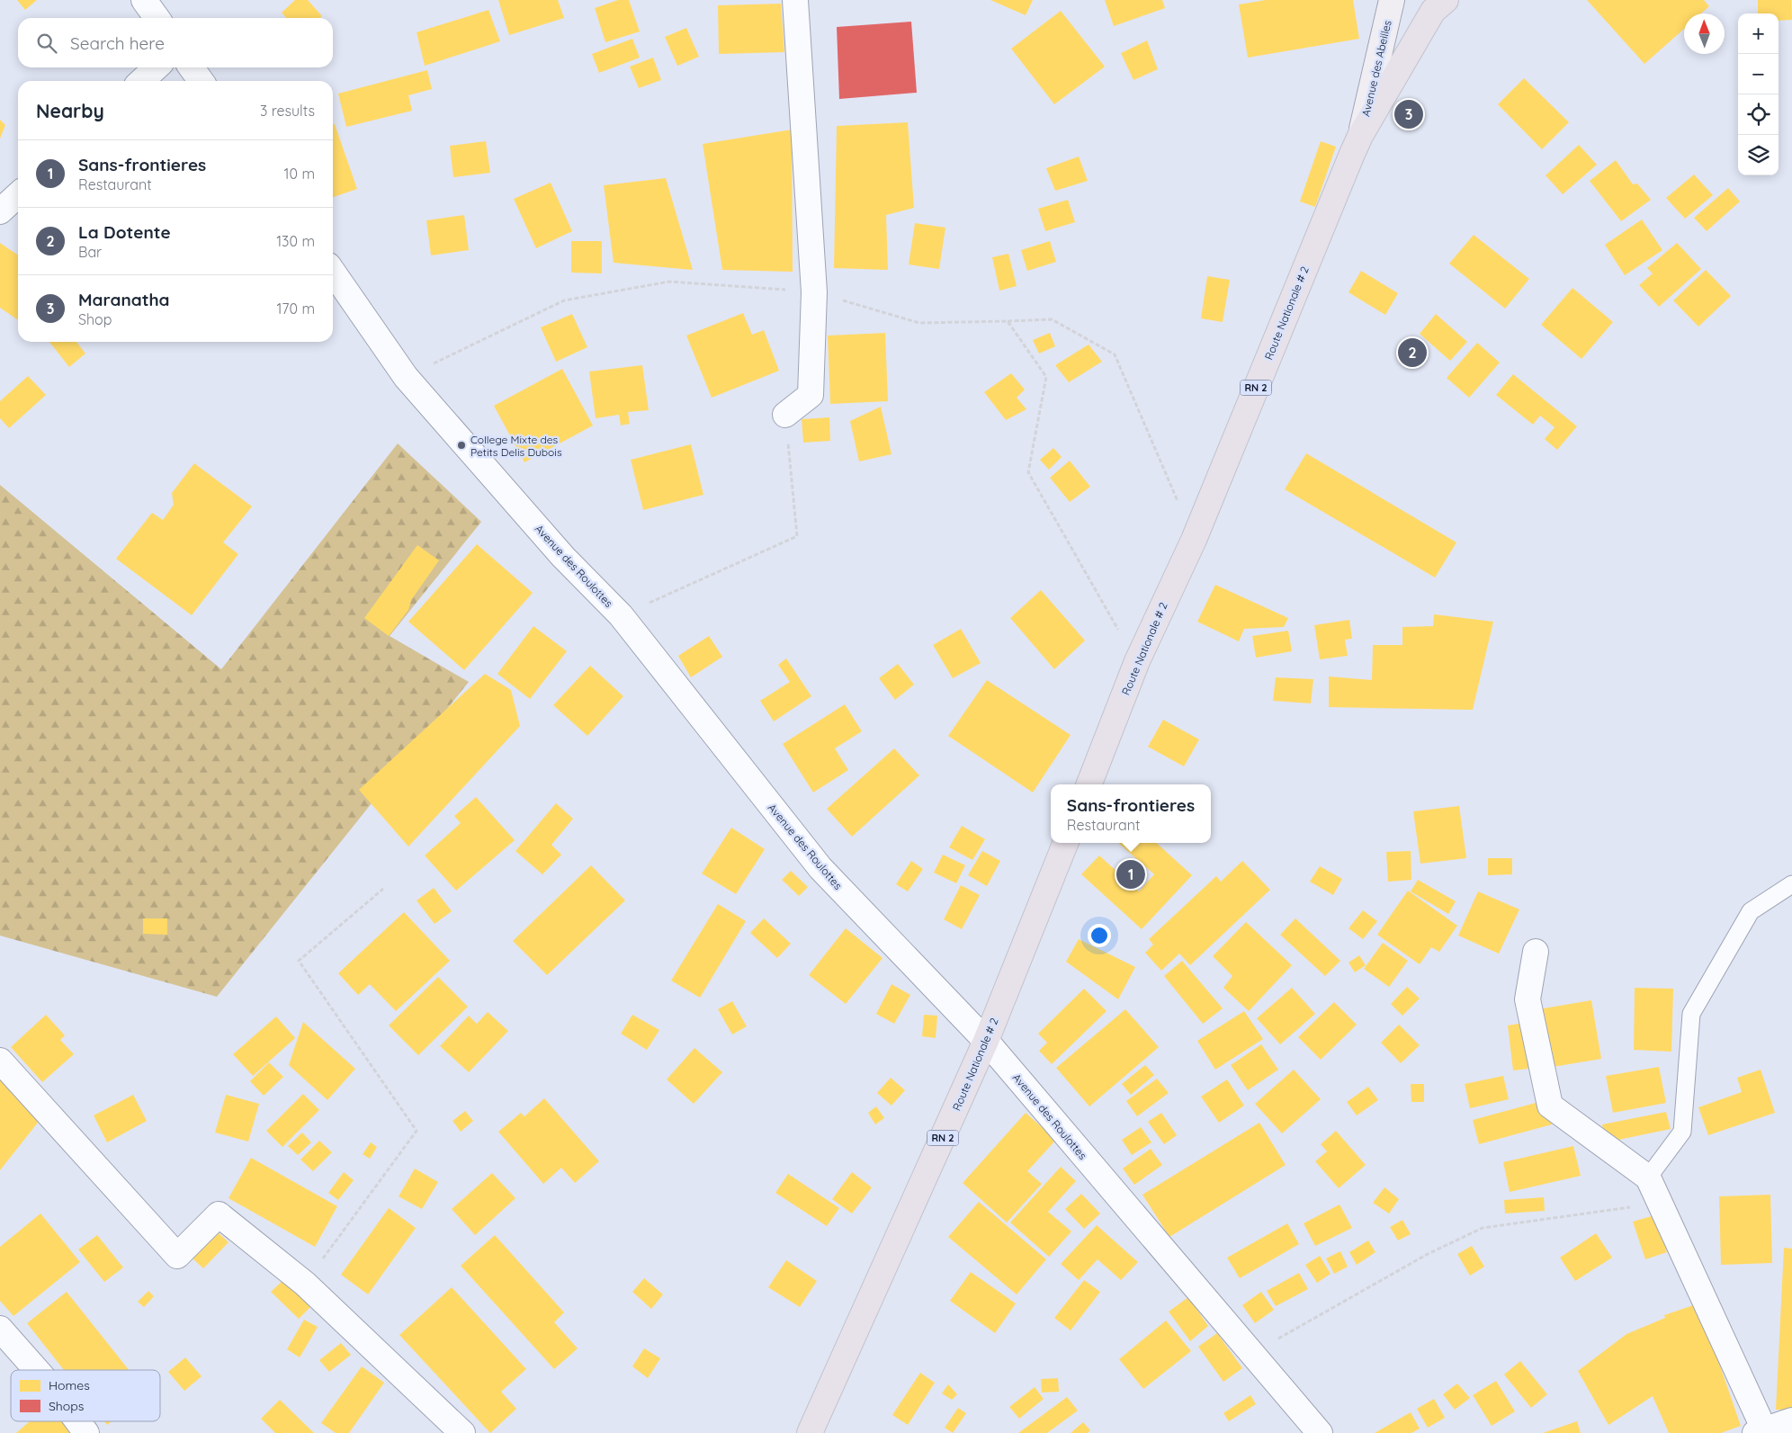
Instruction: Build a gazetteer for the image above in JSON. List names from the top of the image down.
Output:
{
  "streets": {
    "main road": ["Route Nationale # 2", "RN 2"],
    "street": ["Avenue des Abeilles", "Avenue des Roulottes"]
  },
  "crossings": [
    ["Avenue des Abeilles", "Route Nationale # 2"],
    ["Route Nationale # 2", "Avenue des Roulottes"]
  ],
  "places": ["College Mixte des Petits Delis Dubois"],
  "legend": ["Homes", "Shops"],
  "north": "top",
  "page": {
    "map_buttons": ["+", "−"],
    "search": "Search here",
    "heading": ["Nearby", "3 results"],
    "pins": ["3", "2", "1"],
    "list": [
      {
        "mark": "1",
        "name": "Sans-frontieres",
        "note": "Restaurant",
        "value": "10 m"
      },
      {
        "mark": "2",
        "name": "La Dotente",
        "note": "Bar",
        "value": "130 m"
      },
      {
        "mark": "3",
        "name": "Maranatha",
        "note": "Shop",
        "value": "170 m"
      }
    ],
    "popup": ["Sans-frontieres", "Restaurant"]
  }
}
